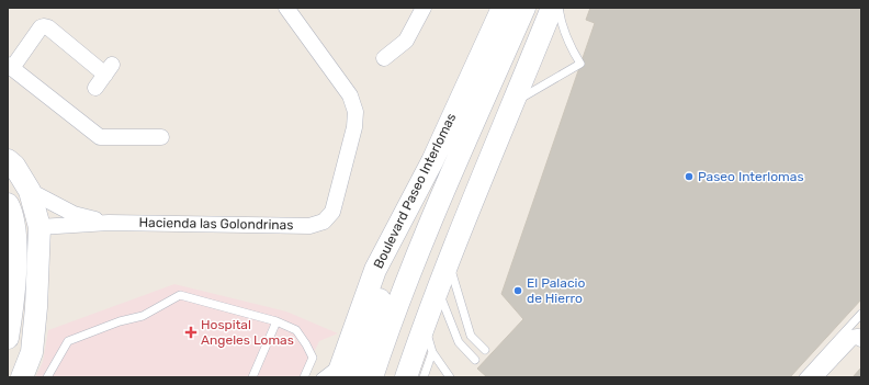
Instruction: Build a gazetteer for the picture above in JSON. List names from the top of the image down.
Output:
{
  "streets": {
    "main road": ["Boulevard Paseo Interlomas"],
    "street": ["Hacienda las Golondrinas"]
  },
  "places": {
    "other": ["Paseo Interlomas", "El Palacio de Hierro"],
    "health": ["Hospital Angeles Lomas"]
  }
}
